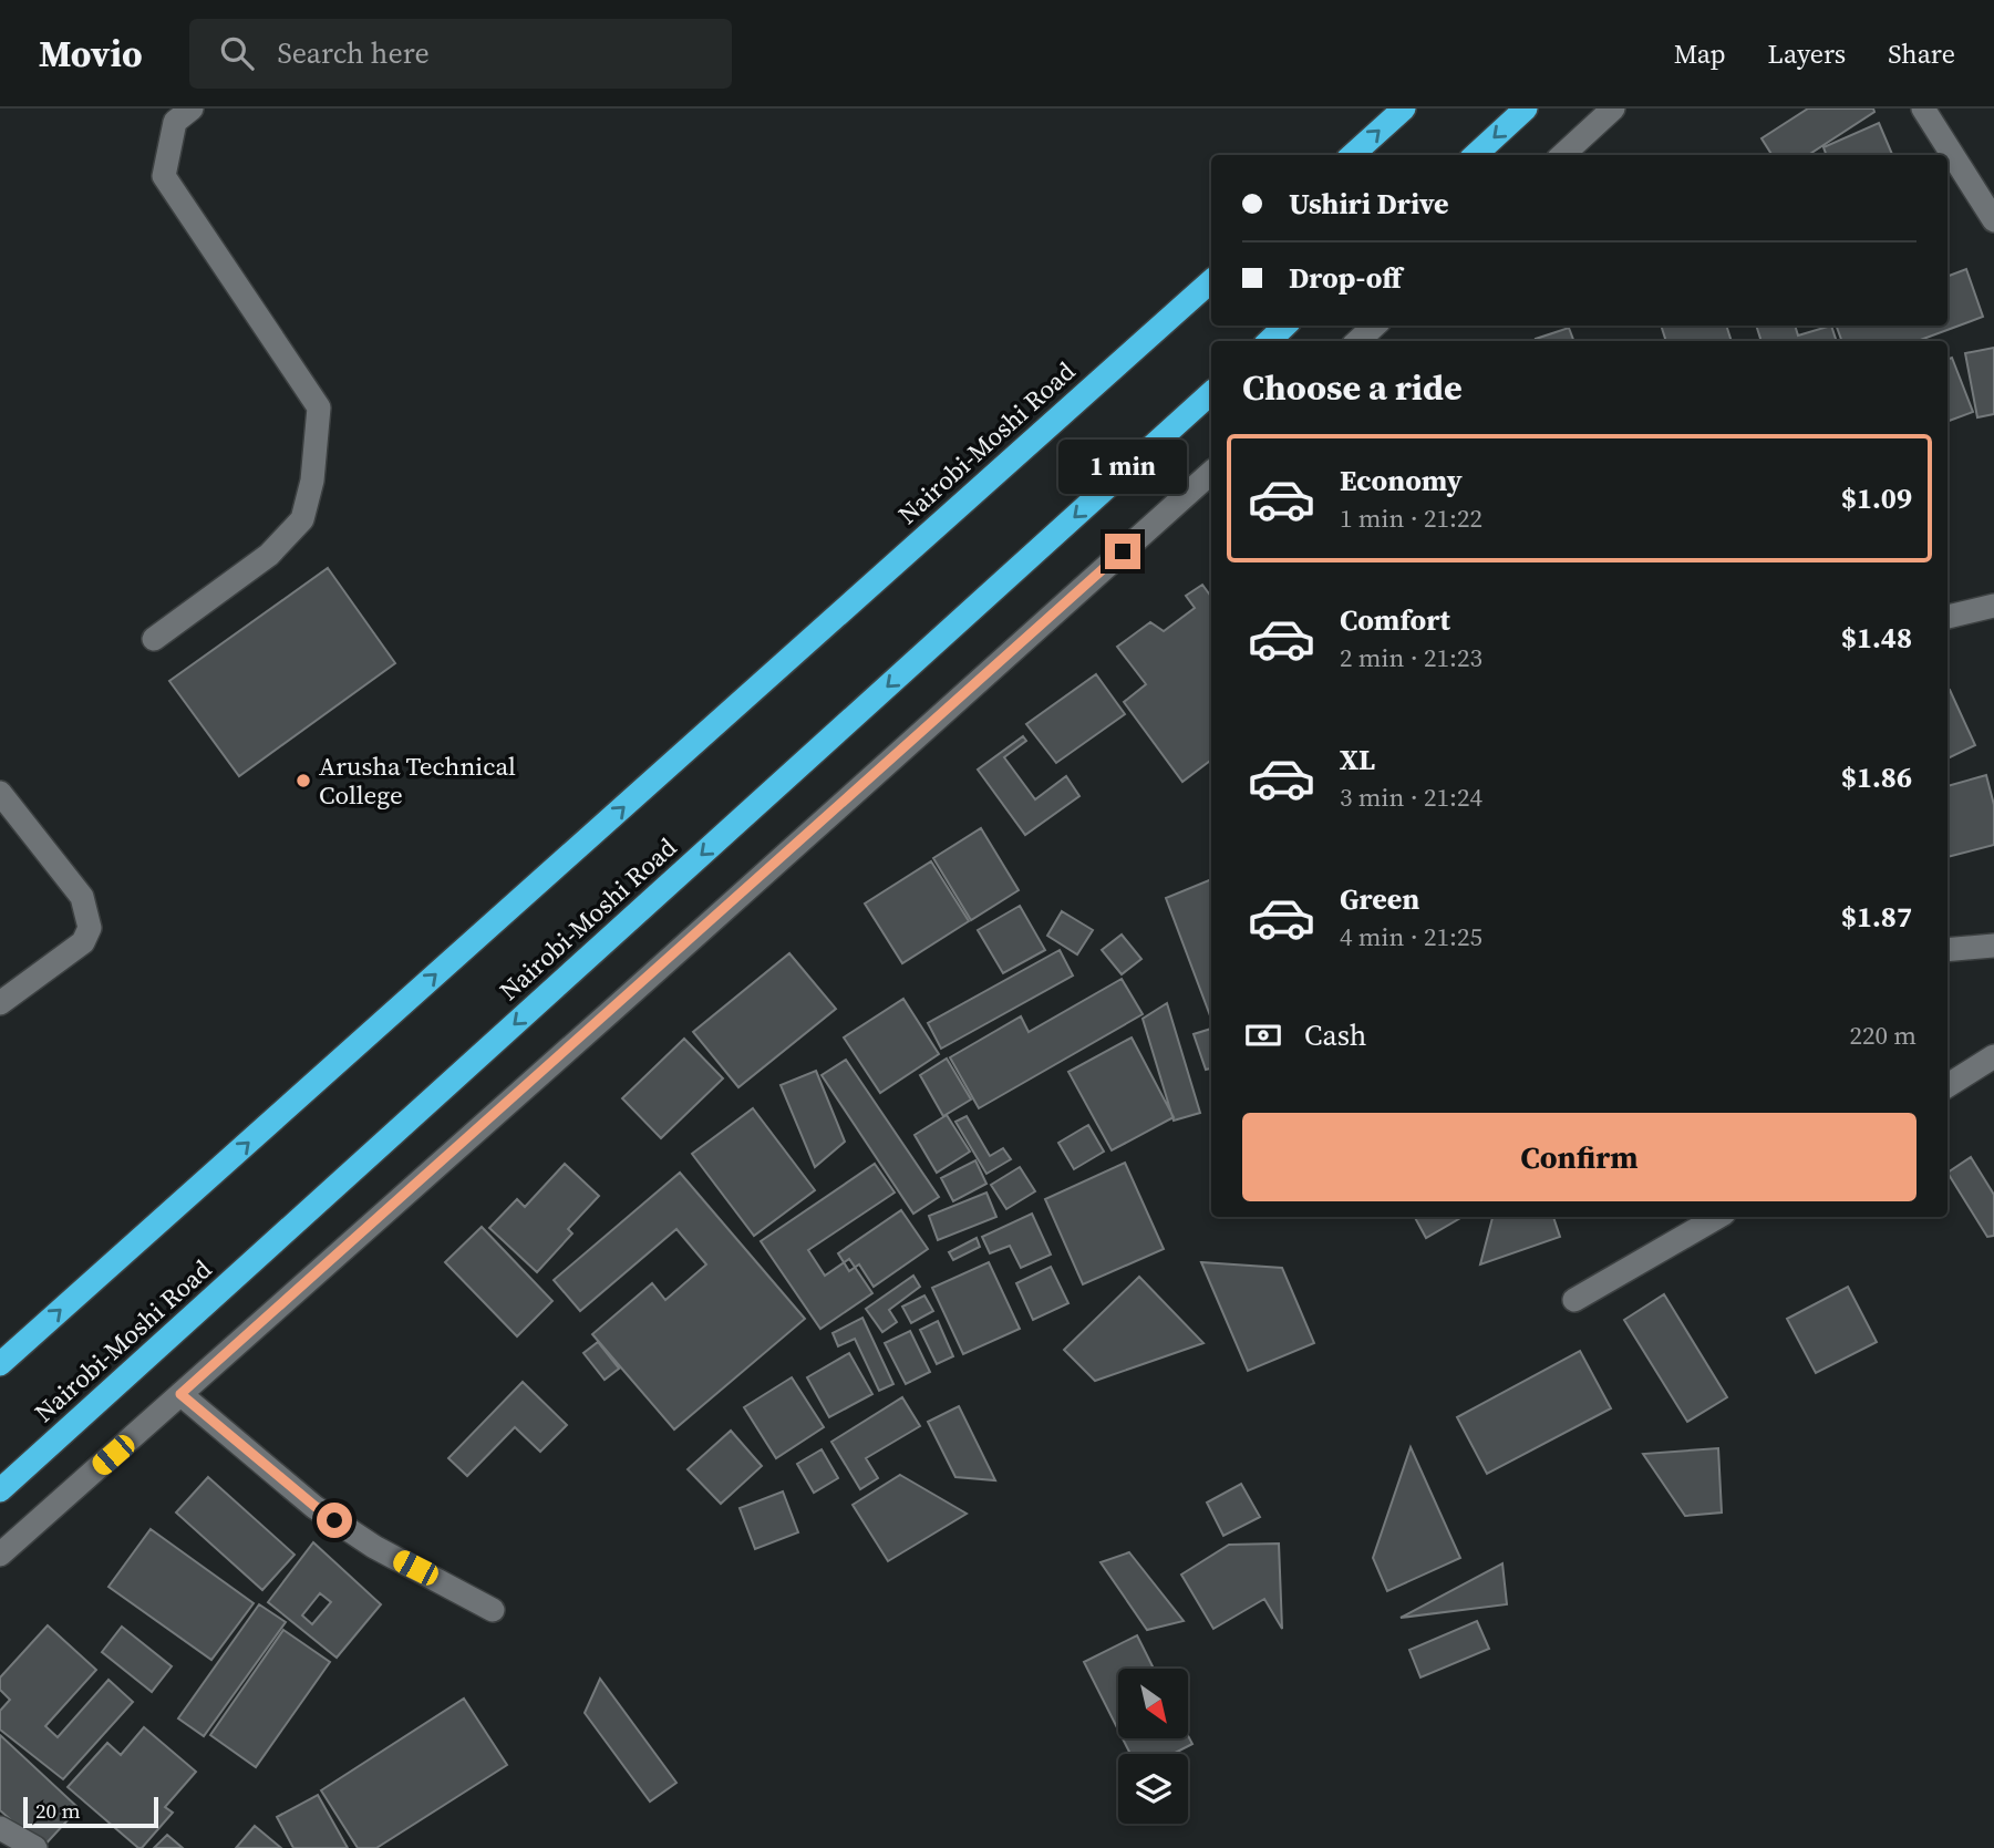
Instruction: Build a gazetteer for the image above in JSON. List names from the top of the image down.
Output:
{
  "streets": {
    "highway": ["Nairobi-Moshi Road"]
  },
  "places": ["Arusha Technical College"],
  "scale_bar": "20 m",
  "north": "bottom right",
  "page": {
    "header": "Movio",
    "search": "Search here",
    "nav": ["Map", "Layers", "Share"],
    "banner": ["Ushiri Drive", "Drop-off"],
    "heading": "Choose a ride",
    "list": [
      {
        "name": "Economy",
        "note": "1 min · 21:22",
        "value": "$1.09"
      },
      {
        "name": "Comfort",
        "note": "2 min · 21:23",
        "value": "$1.48"
      },
      {
        "name": "XL",
        "note": "3 min · 21:24",
        "value": "$1.86"
      },
      {
        "name": "Green",
        "note": "4 min · 21:25",
        "value": "$1.87"
      }
    ],
    "bubble": "1 min",
    "pay": ["Cash", "220 m"],
    "buttons": "Confirm",
    "scale": "20 m"
  }
}
